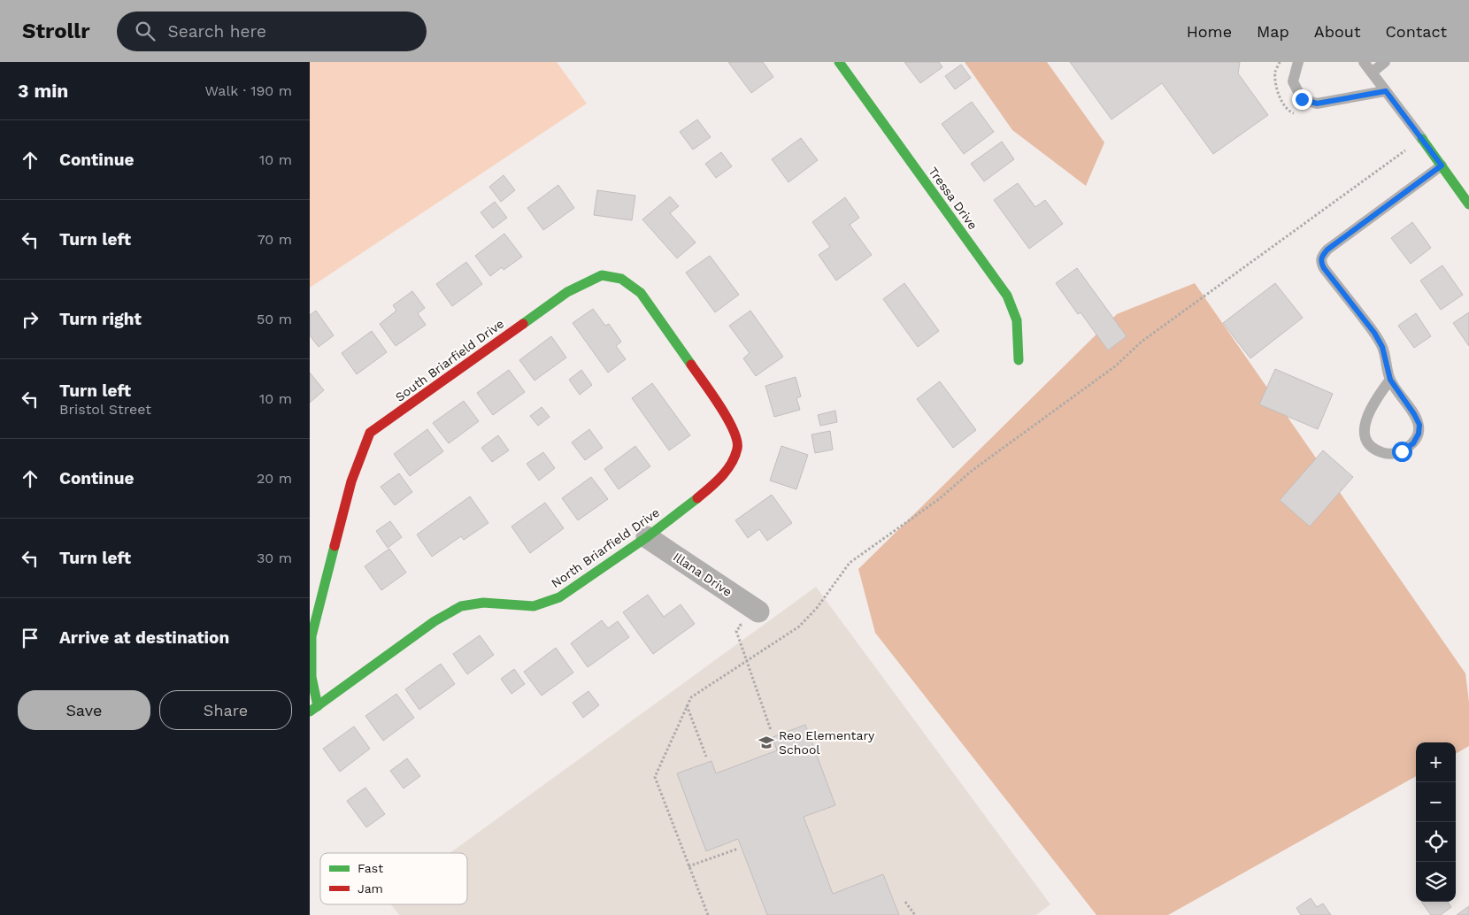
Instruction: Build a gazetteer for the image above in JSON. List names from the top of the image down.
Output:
{
  "streets": {
    "street": [
      "Tressa Drive",
      "South Briarfield Drive",
      "North Briarfield Drive",
      "Illana Drive"
    ]
  },
  "crossings": [
    ["South Briarfield Drive", "North Briarfield Drive"],
    ["North Briarfield Drive", "Illana Drive"]
  ],
  "places": {
    "school or university": ["Reo Elementary School"]
  },
  "legend": ["Fast", "Jam"],
  "page": {
    "header": "Strollr",
    "search": "Search here",
    "nav": [
      "Home",
      "Map",
      "About",
      "Contact"
    ],
    "heading": ["3 min", "Walk · 190 m"],
    "list": [
      ["Continue", "10 m"],
      ["Turn left", "70 m"],
      ["Turn right", "50 m"],
      ["Turn left", "Bristol Street", "10 m"],
      ["Continue", "20 m"],
      ["Turn left", "30 m"],
      "Arrive at destination"
    ],
    "buttons": ["Save", "Share"],
    "map_buttons": ["+", "−"]
  }
}
